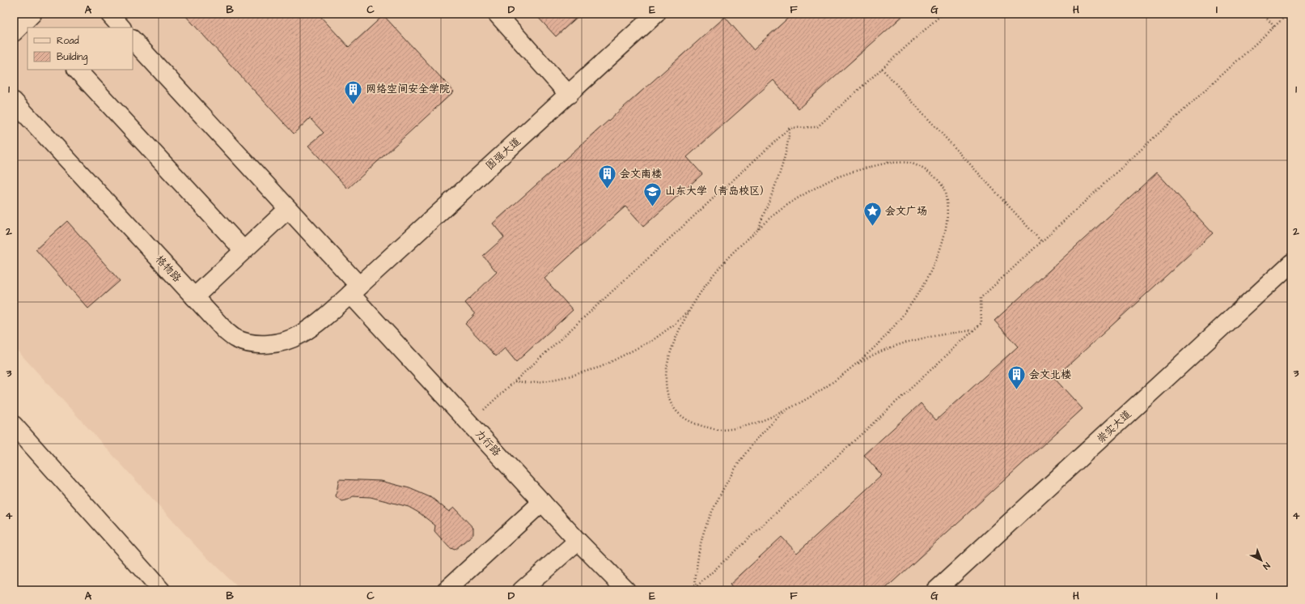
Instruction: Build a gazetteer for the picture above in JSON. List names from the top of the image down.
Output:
{
  "streets": {
    "main road": [
      "图强大道",
      "格物路",
      "崇实大道",
      "力行路"
    ]
  },
  "crossings": [
    ["图强大道", "格物路"],
    ["图强大道", "力行路"],
    ["格物路", "力行路"]
  ],
  "places": {
    "building": ["网络空间安全学院", "会文南楼", "会文北楼"],
    "school or university": ["山东大学（青岛校区）"],
    "place": ["会文广场"]
  },
  "legend": ["Road", "Building"],
  "north": "bottom right",
  "grid": {
    "columns": [
      "A",
      "B",
      "C",
      "D",
      "E",
      "F",
      "G",
      "H",
      "I"
    ],
    "rows": [
      "1",
      "2",
      "3",
      "4"
    ]
  }
}
